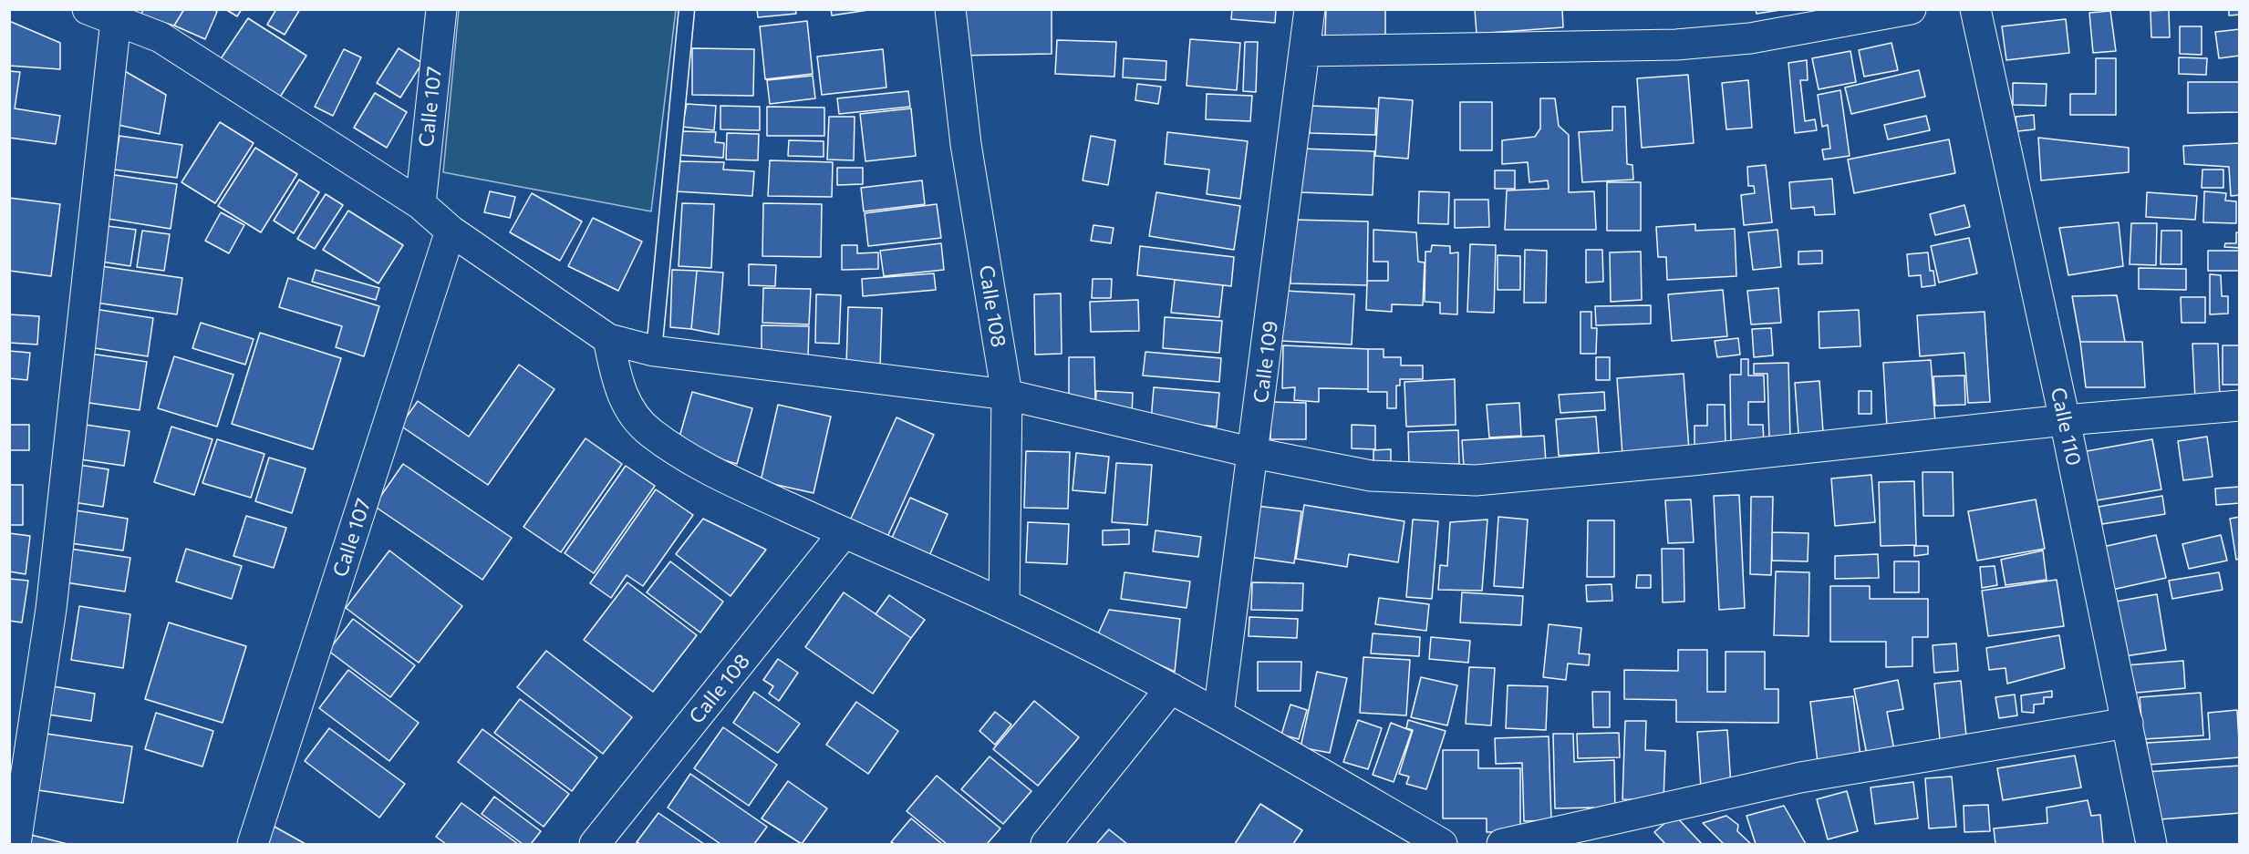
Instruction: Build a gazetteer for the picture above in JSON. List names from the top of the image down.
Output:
{
  "streets": {
    "street": [
      "Calle 107",
      "Calle 108",
      "Calle 109",
      "Calle 110"
    ]
  }
}
